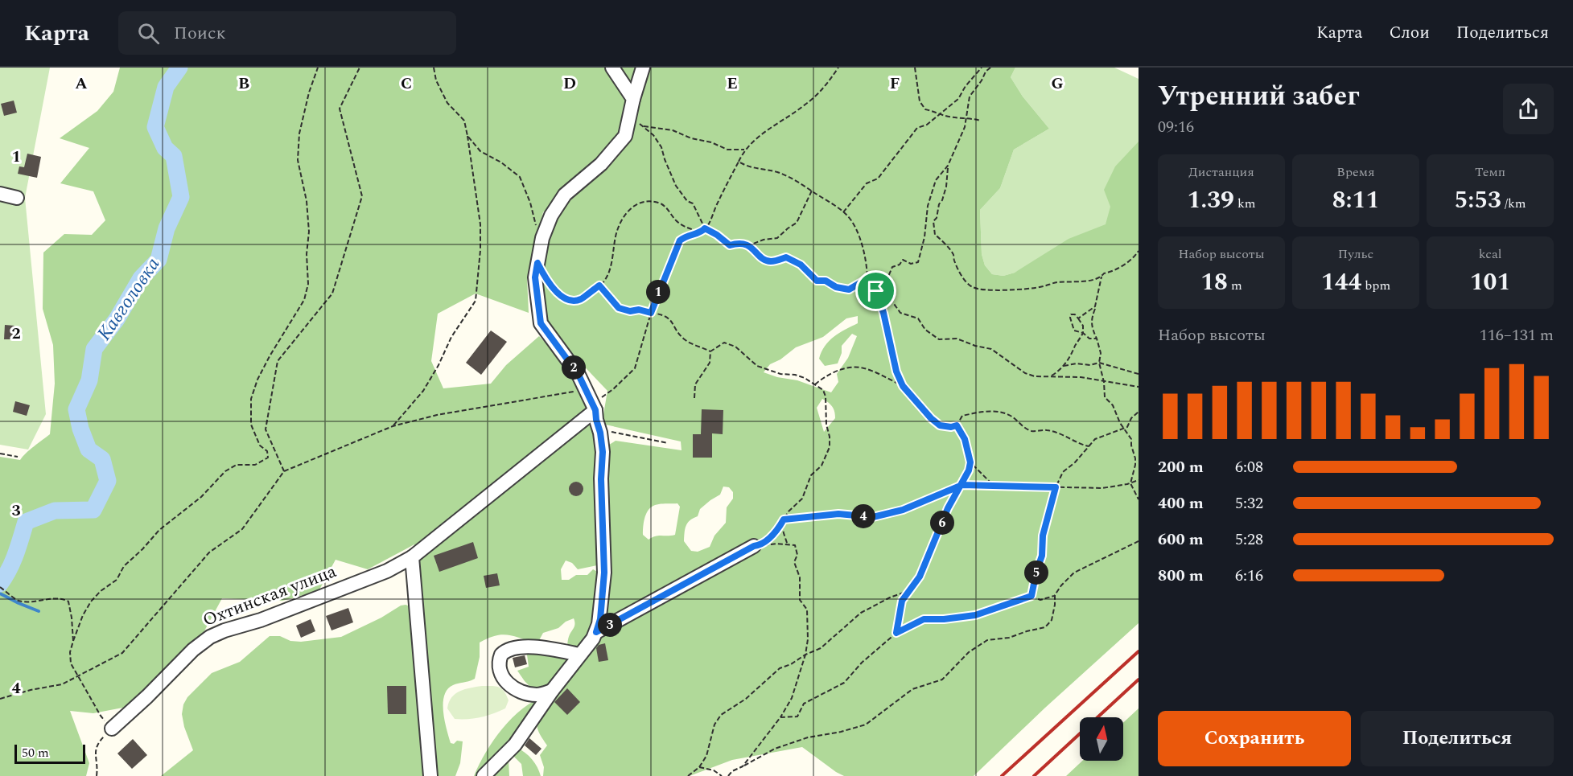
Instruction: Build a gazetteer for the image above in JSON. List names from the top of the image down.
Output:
{
  "streets": {
    "street": ["Охтинская улица"]
  },
  "water": ["Кавголовка"],
  "scale_bar": "50 m",
  "north": "top",
  "page": {
    "header": "Карта",
    "search": "Поиск",
    "nav": ["Карта", "Слои", "Поделиться"],
    "heading": ["Утренний забег", "09:16"],
    "stats": [
      ["Дистанция", "1.39 km"],
      ["Время", "8:11"],
      ["Темп", "5:53 /km"],
      ["Набор высоты", "18 m"],
      ["Пульс", "144 bpm"],
      ["kcal", "101"]
    ],
    "pins": [
      "1",
      "2",
      "4",
      "6",
      "5",
      "3"
    ],
    "chart": ["Набор высоты", "116–131 m"],
    "list": [
      {
        "name": "200 m",
        "note": "6:08"
      },
      {
        "name": "400 m",
        "note": "5:32"
      },
      {
        "name": "600 m",
        "note": "5:28"
      },
      {
        "name": "800 m",
        "note": "6:16"
      }
    ],
    "buttons": ["Сохранить", "Поделиться"],
    "scale": "50 m"
  },
  "grid": {
    "columns": [
      "A",
      "B",
      "C",
      "D",
      "E",
      "F",
      "G"
    ],
    "rows": [
      "1",
      "2",
      "3",
      "4"
    ]
  }
}
